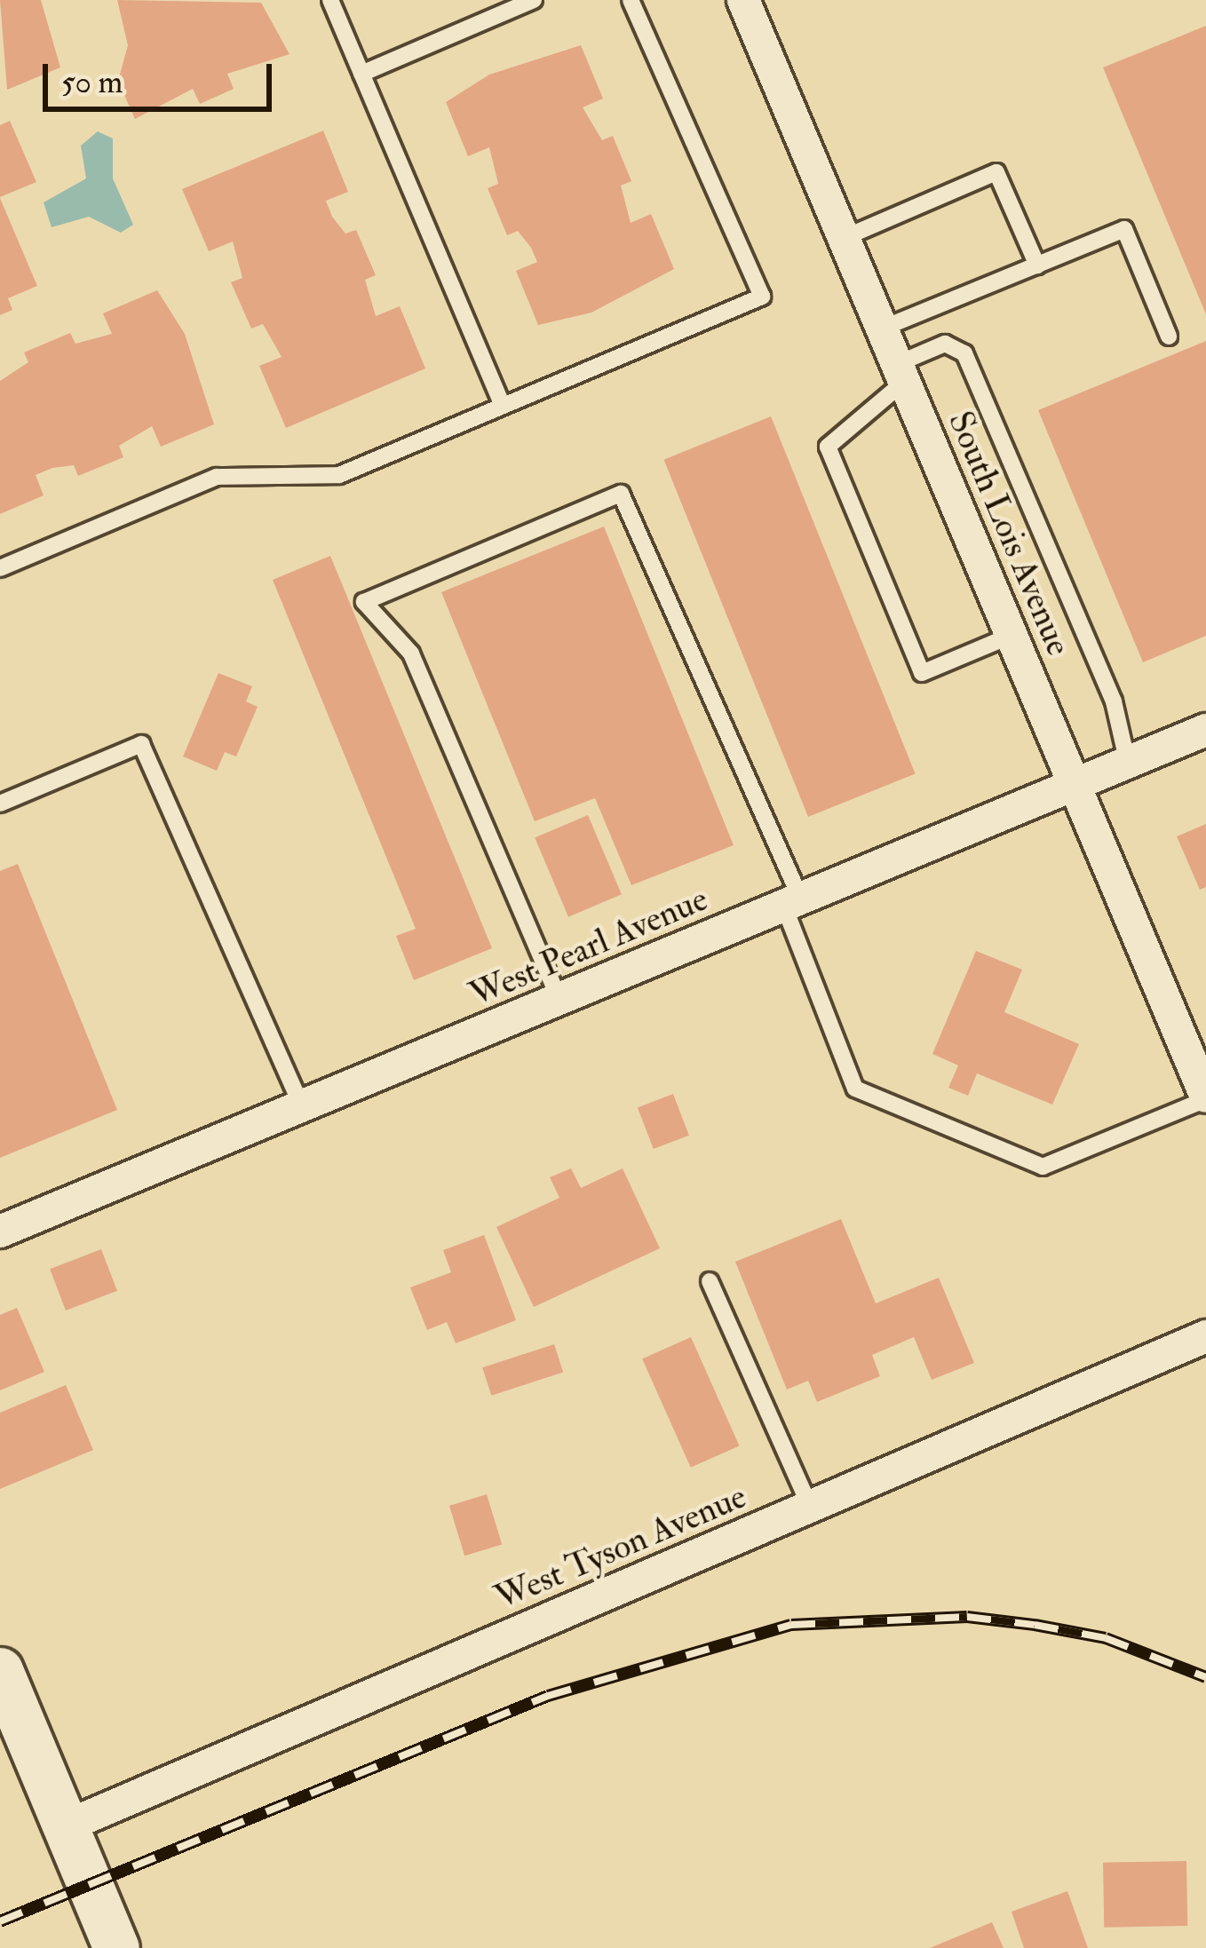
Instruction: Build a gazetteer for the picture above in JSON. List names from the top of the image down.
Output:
{
  "streets": {
    "street": ["South Lois Avenue", "West Pearl Avenue", "West Tyson Avenue"]
  },
  "crossings": [
    ["South Lois Avenue", "West Pearl Avenue"]
  ],
  "scale_bar": "50 m"
}
